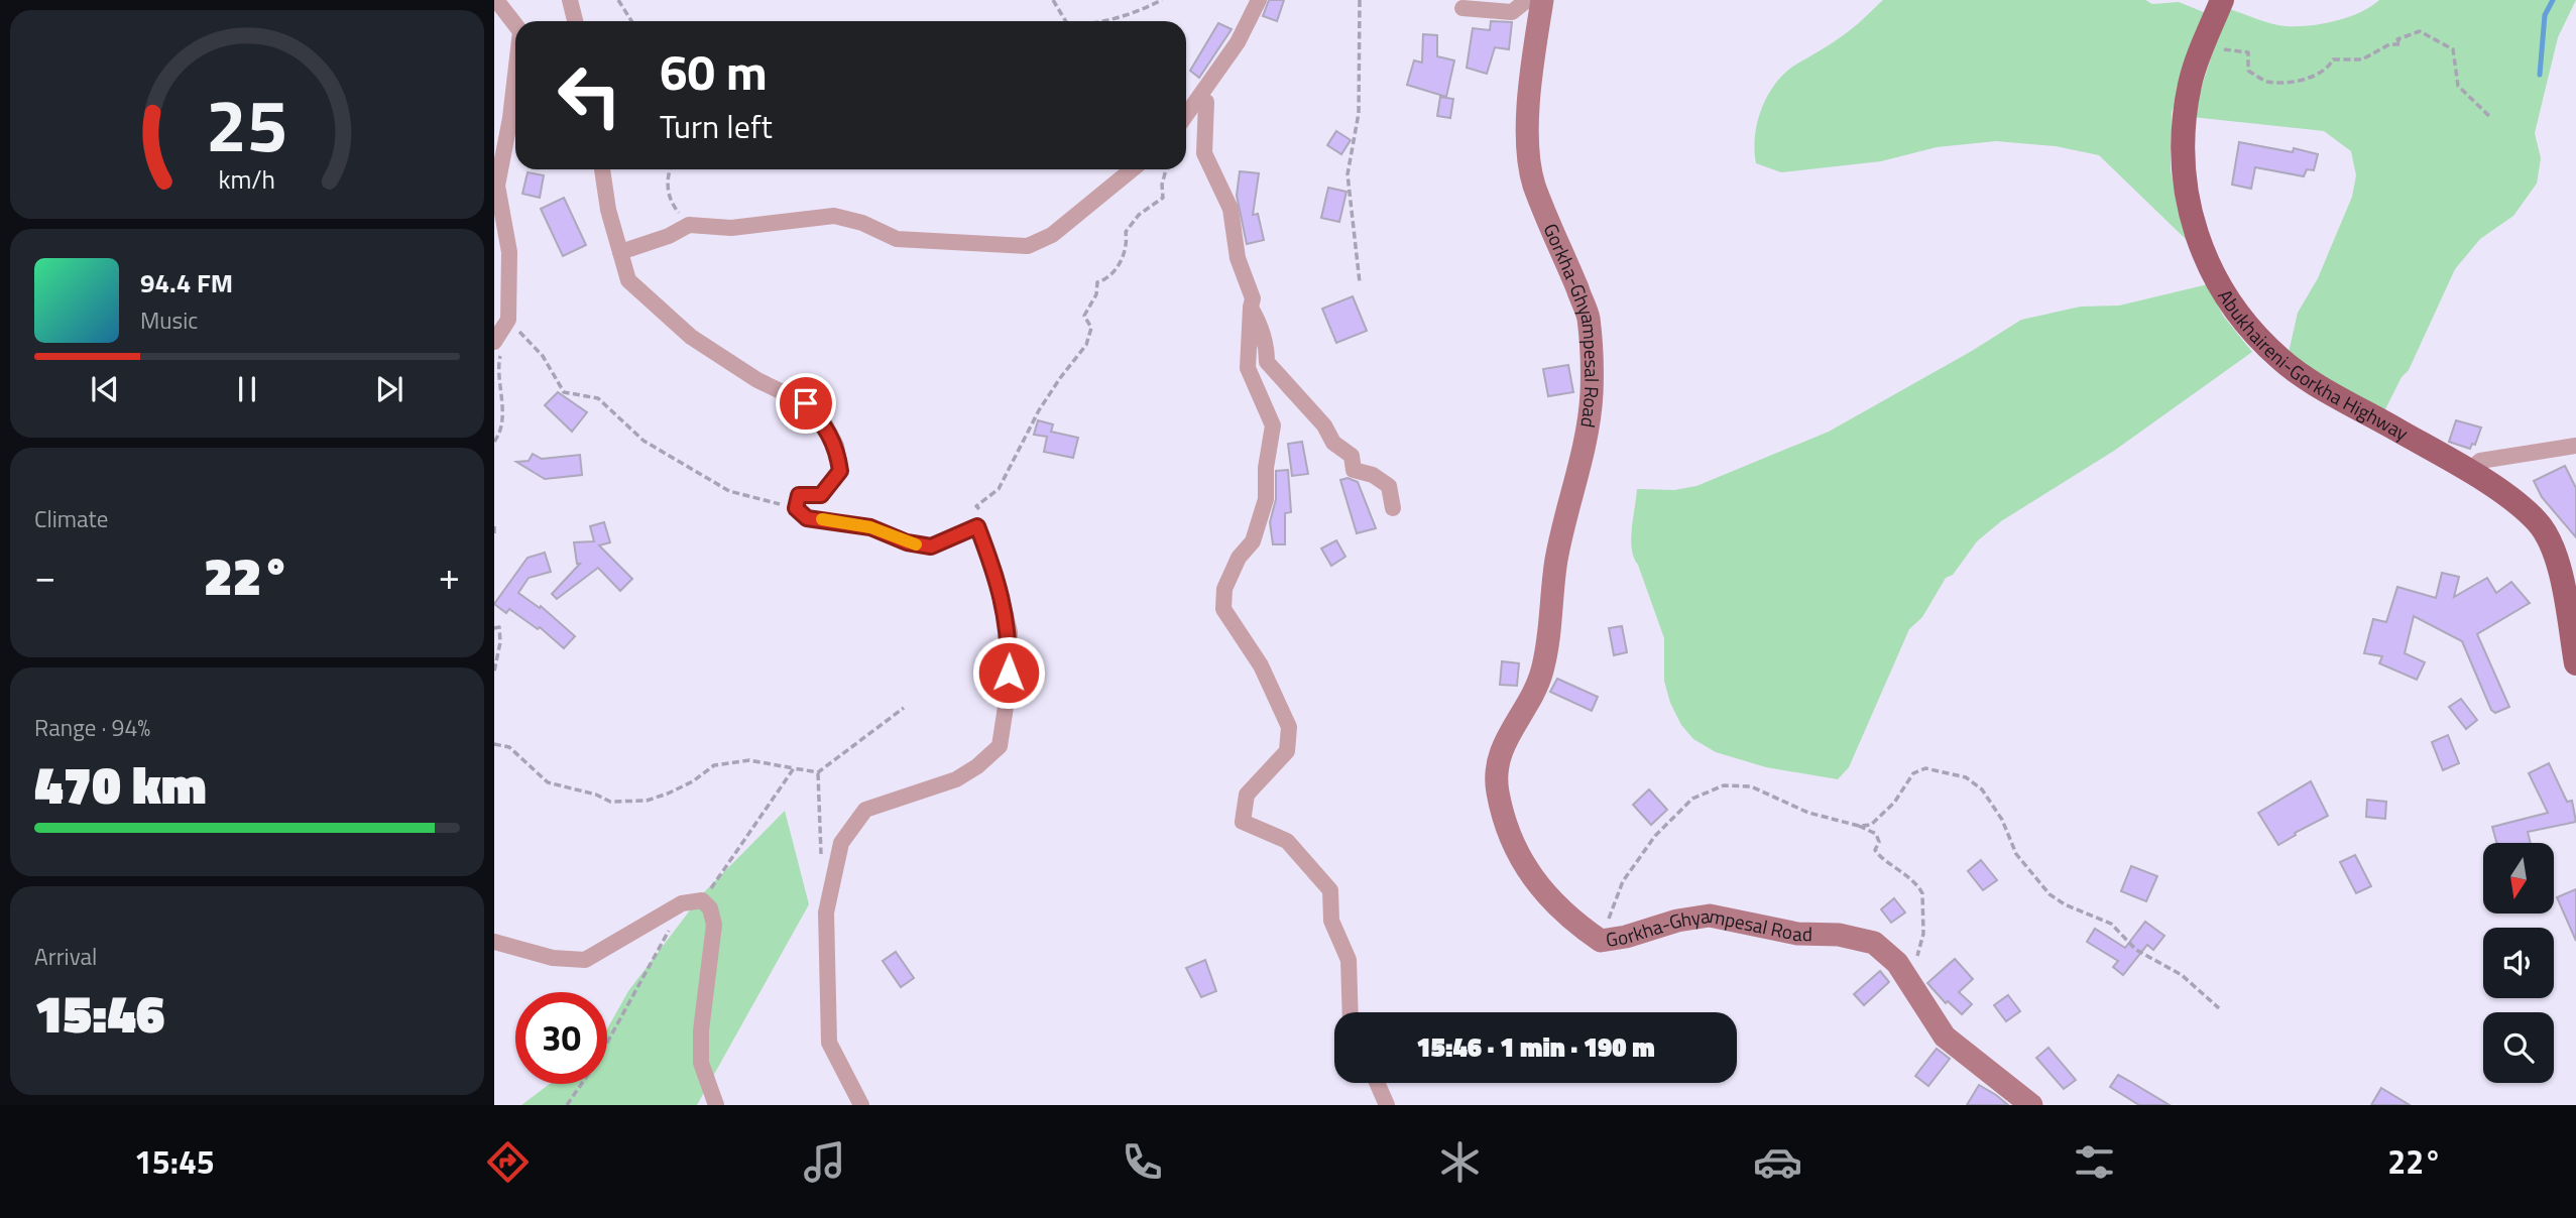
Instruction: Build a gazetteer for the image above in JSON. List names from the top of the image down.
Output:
{
  "streets": {
    "main road": ["Gorkha-Ghyampesal Road", "Abukhaireni-Gorkha Highway"]
  },
  "north": "bottom",
  "page": {
    "turn": ["60 m", "Turn left"],
    "song": ["94.4 FM", "Music"],
    "tile": [
      "Climate",
      ["Range · 94%", "470 km"],
      ["Arrival", "15:46"]
    ],
    "heat": ["−", "22°", "+"],
    "limit": "30",
    "trip": "15:46 · 1 min · 190 m",
    "tabs": ["15:45", "22°"],
    "gauge": ["25", "km/h"]
  }
}
